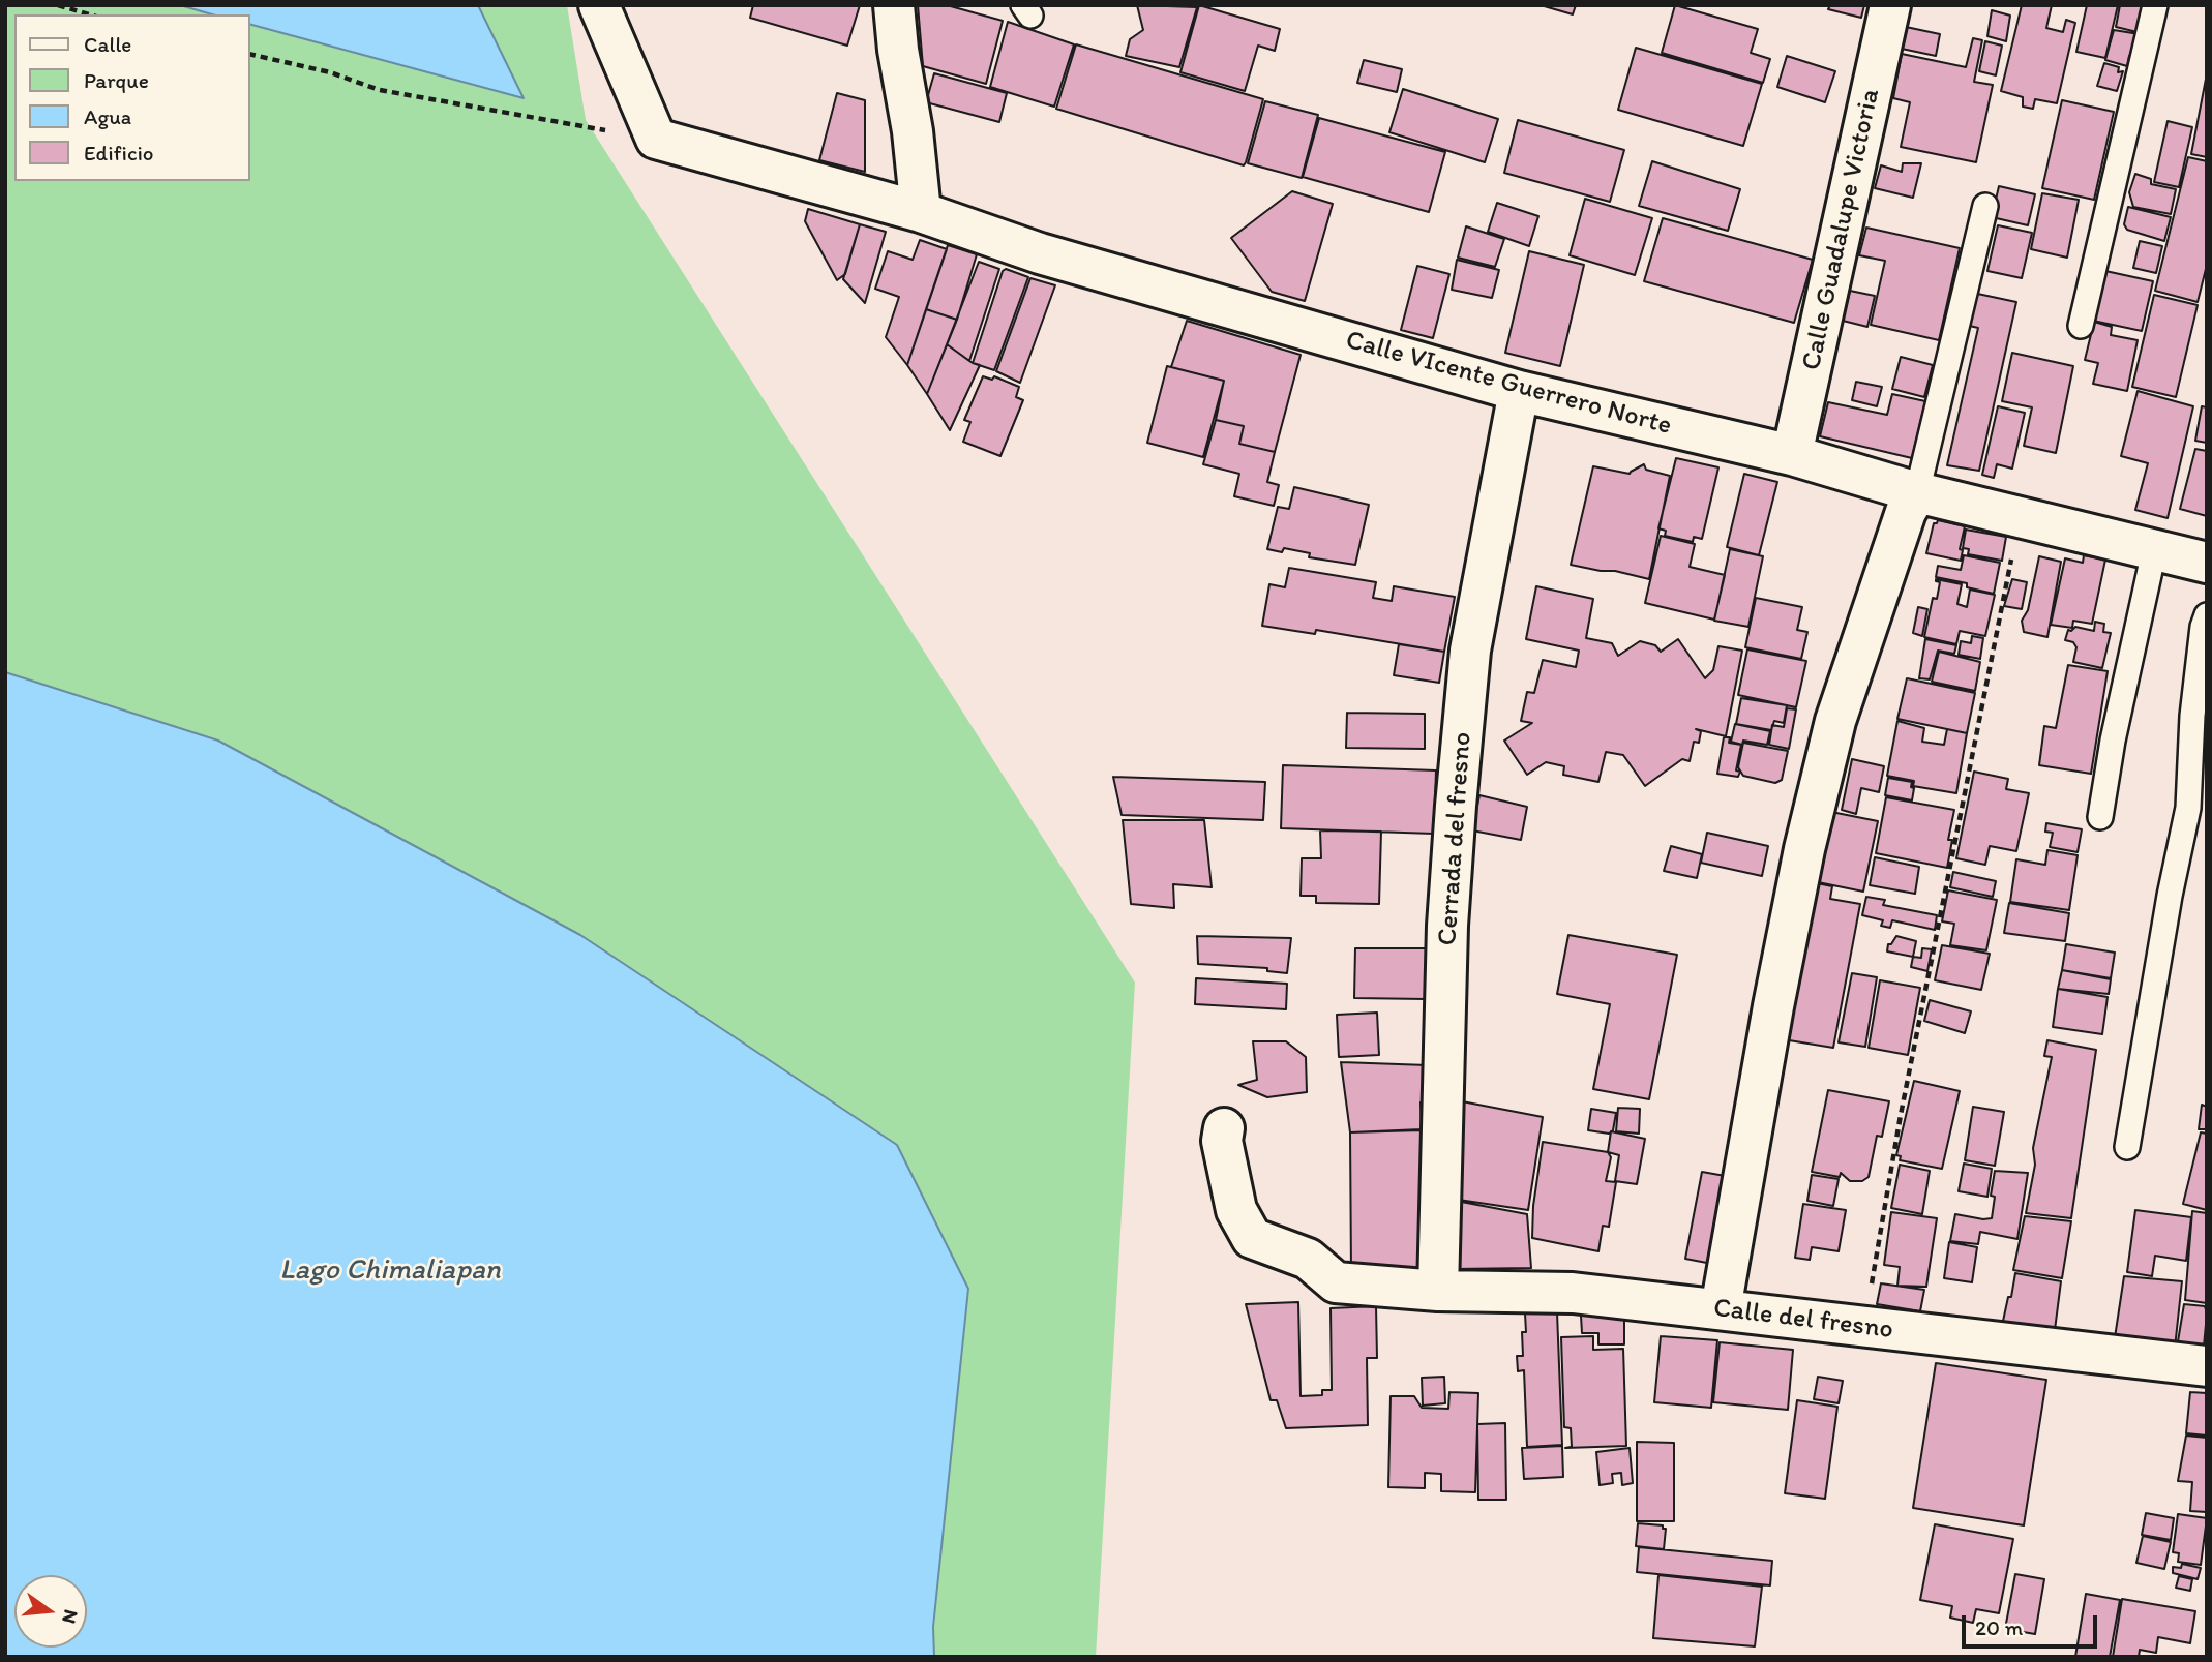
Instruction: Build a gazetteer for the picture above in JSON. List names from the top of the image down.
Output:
{
  "streets": {
    "street": [
      "Calle Guadalupe Victoria",
      "Calle VIcente Guerrero Norte",
      "Cerrada del fresno",
      "Calle del fresno"
    ]
  },
  "crossings": [
    ["Calle Guadalupe Victoria", "Calle VIcente Guerrero Norte"],
    ["Calle VIcente Guerrero Norte", "Cerrada del fresno"],
    ["Cerrada del fresno", "Calle del fresno"]
  ],
  "water": ["Lago Chimaliapan"],
  "legend": [
    "Calle",
    "Parque",
    "Agua",
    "Edificio"
  ],
  "scale_bar": "20 m",
  "north": "right"
}
